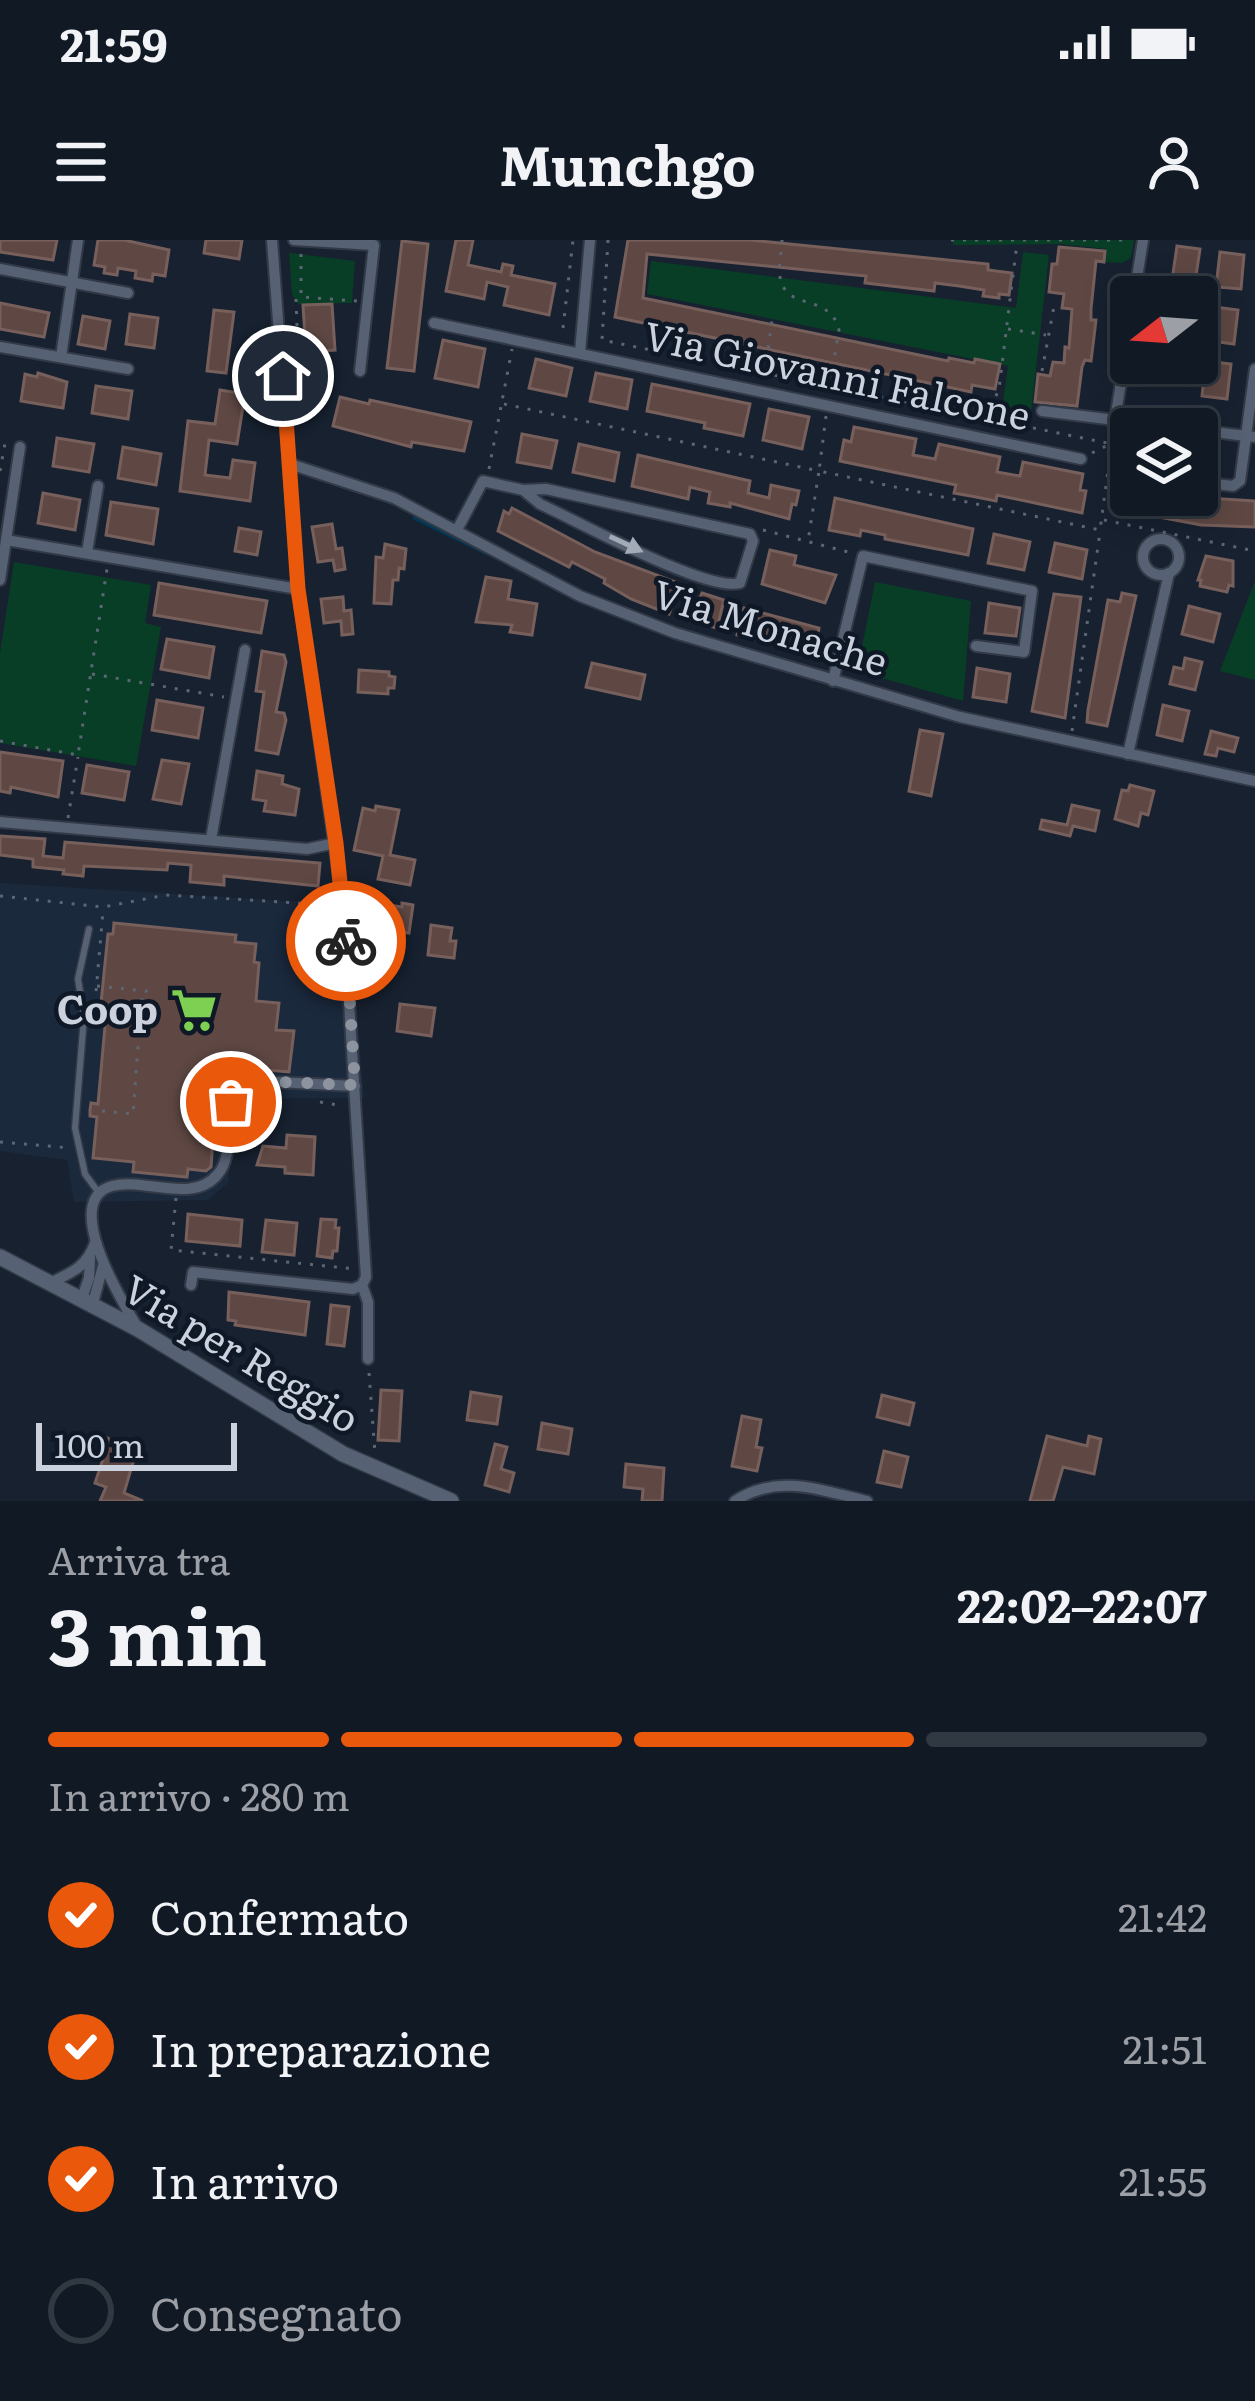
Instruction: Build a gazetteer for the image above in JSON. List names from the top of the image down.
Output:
{
  "streets": {
    "main road": ["Via per Reggio"],
    "street": ["Via Giovanni Falcone", "Via Monache"]
  },
  "places": {
    "supermarket": ["Coop"]
  },
  "scale_bar": "100 m",
  "north": "left",
  "page": {
    "status": "21:59",
    "header": "Munchgo",
    "scale": "100 m",
    "heading": ["3 min", "Arriva tra", "22:02–22:07"],
    "bar": "In arrivo · 280 m",
    "list": [
      ["Confermato", "21:42"],
      ["In preparazione", "21:51"],
      ["In arrivo", "21:55"],
      "Consegnato"
    ]
  }
}
